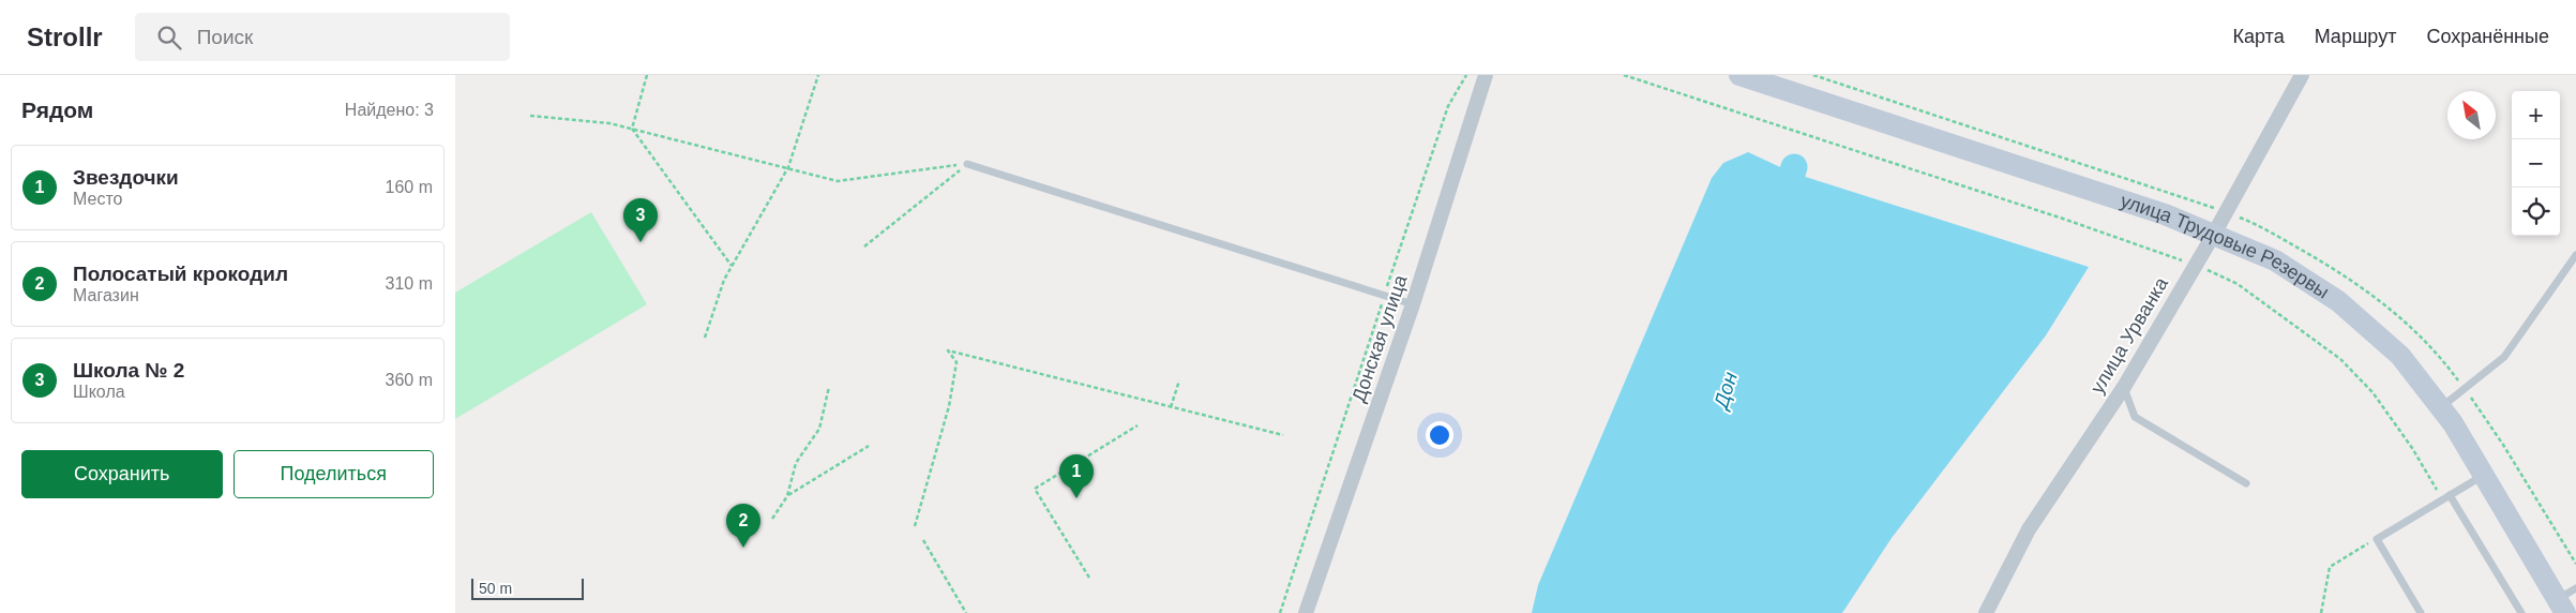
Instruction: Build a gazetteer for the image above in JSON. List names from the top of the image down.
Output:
{
  "streets": {
    "street": ["улица Трудовые Резервы", "улица Урванка", "Донская улица"]
  },
  "crossings": [
    ["улица Трудовые Резервы", "улица Урванка"]
  ],
  "water": ["Дон"],
  "scale_bar": "50 m",
  "north": "top left",
  "page": {
    "header": "Strollr",
    "search": "Поиск",
    "nav": ["Карта", "Маршрут", "Сохранённые"],
    "heading": ["Рядом", "Найдено: 3"],
    "map_buttons": ["+", "−"],
    "list": [
      {
        "mark": "1",
        "name": "Звездочки",
        "note": "Место",
        "value": "160 m"
      },
      {
        "mark": "2",
        "name": "Полосатый крокодил",
        "note": "Магазин",
        "value": "310 m"
      },
      {
        "mark": "3",
        "name": "Школа № 2",
        "note": "Школа",
        "value": "360 m"
      }
    ],
    "pins": ["3", "1", "2"],
    "buttons": ["Сохранить", "Поделиться"],
    "scale": "50 m"
  }
}
